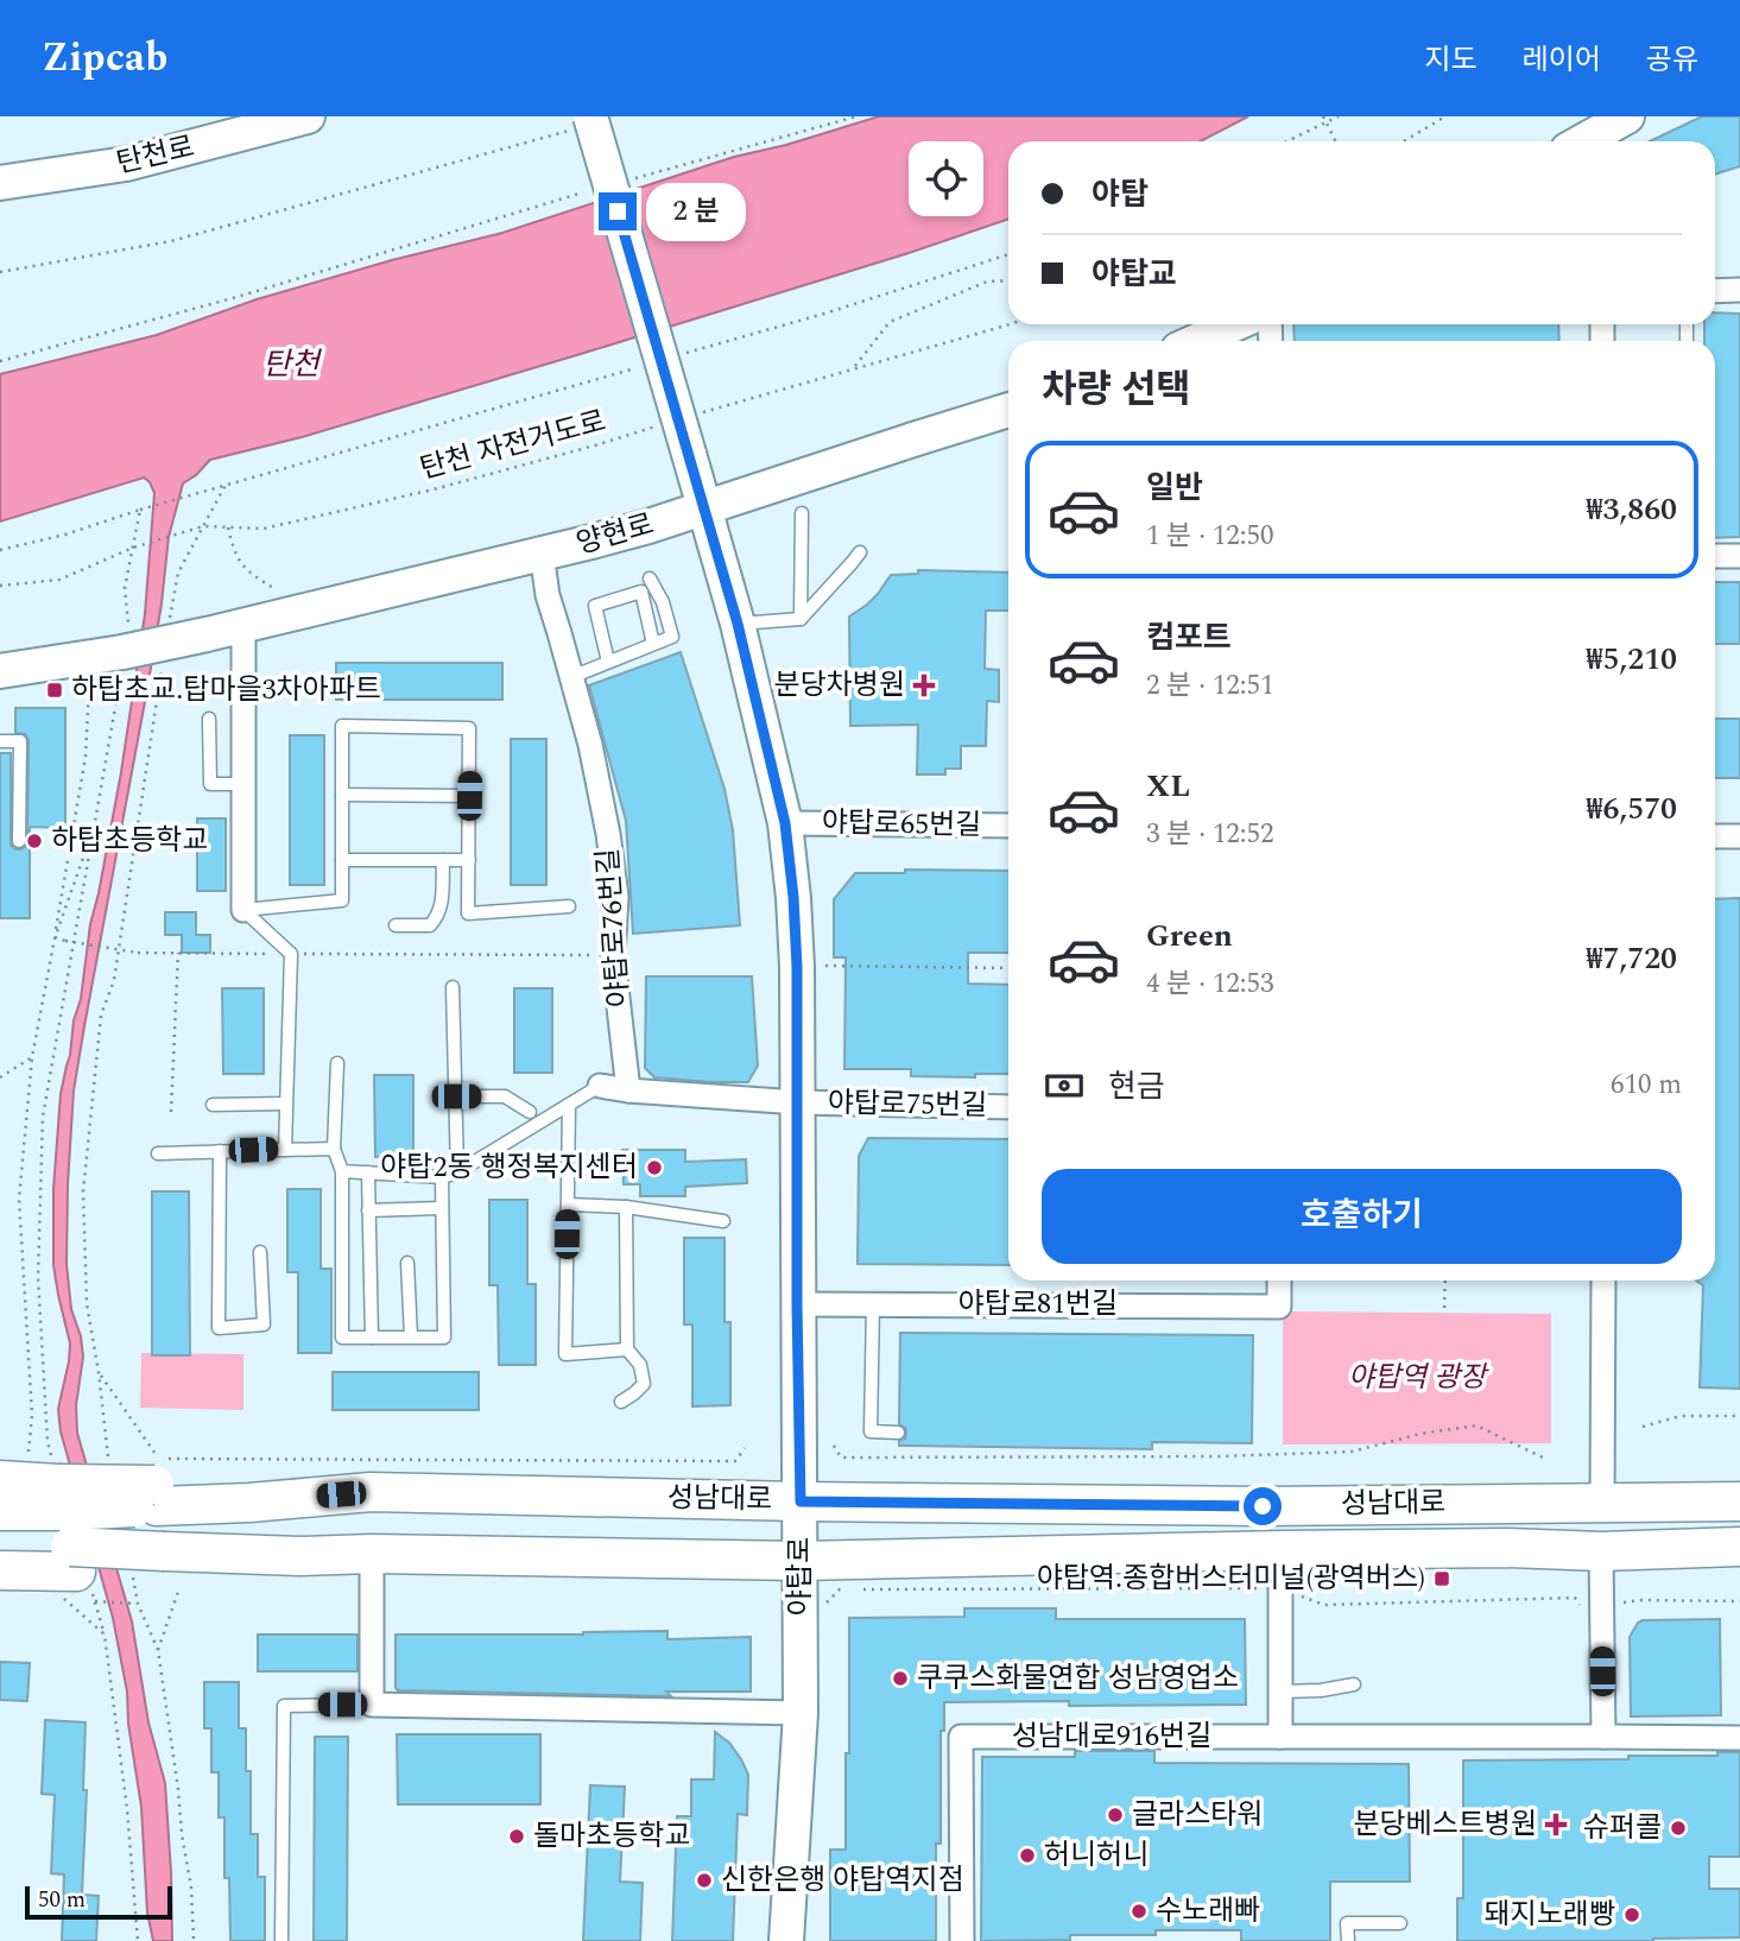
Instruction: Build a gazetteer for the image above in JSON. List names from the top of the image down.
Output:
{
  "streets": {
    "main road": ["성남대로"],
    "street": [
      "탄천로",
      "양현로",
      "야탑로65번길",
      "야탑로76번길",
      "야탑로75번길",
      "야탑로81번길",
      "야탑로",
      "성남대로916번길"
    ],
    "path": ["탄천 자전거도로"]
  },
  "crossings": [
    ["양현로", "야탑로76번길"],
    ["양현로", "야탑로"],
    ["야탑로65번길", "야탑로"],
    ["야탑로75번길", "야탑로"],
    ["야탑로81번길", "야탑로"],
    ["성남대로", "야탑로"]
  ],
  "water": ["탄천"],
  "parks": ["야탑역 광장"],
  "places": {
    "health": ["분당차병원", "분당베스트병원"],
    "transit": ["하탑초교.탑마을3차아파트", "야탑역.종합버스터미널(광역버스)"],
    "other": [
      "하탑초등학교",
      "야탑2동 행정복지센터",
      "쿠쿠스화물연합 성남영업소",
      "글라스타워",
      "슈퍼콜",
      "돌마초등학교",
      "허니허니",
      "신한은행 야탑역지점",
      "수노래빠",
      "돼지노래빵"
    ]
  },
  "scale_bar": "50 m",
  "page": {
    "header": "Zipcab",
    "nav": ["지도", "레이어", "공유"],
    "banner": ["야탑", "야탑교"],
    "bubble": "2 분",
    "heading": "차량 선택",
    "list": [
      {
        "name": "일반",
        "note": "1 분 · 12:50",
        "value": "₩3,860"
      },
      {
        "name": "컴포트",
        "note": "2 분 · 12:51",
        "value": "₩5,210"
      },
      {
        "name": "XL",
        "note": "3 분 · 12:52",
        "value": "₩6,570"
      },
      {
        "name": "Green",
        "note": "4 분 · 12:53",
        "value": "₩7,720"
      }
    ],
    "pay": ["현금", "610 m"],
    "buttons": "호출하기",
    "scale": "50 m"
  }
}
